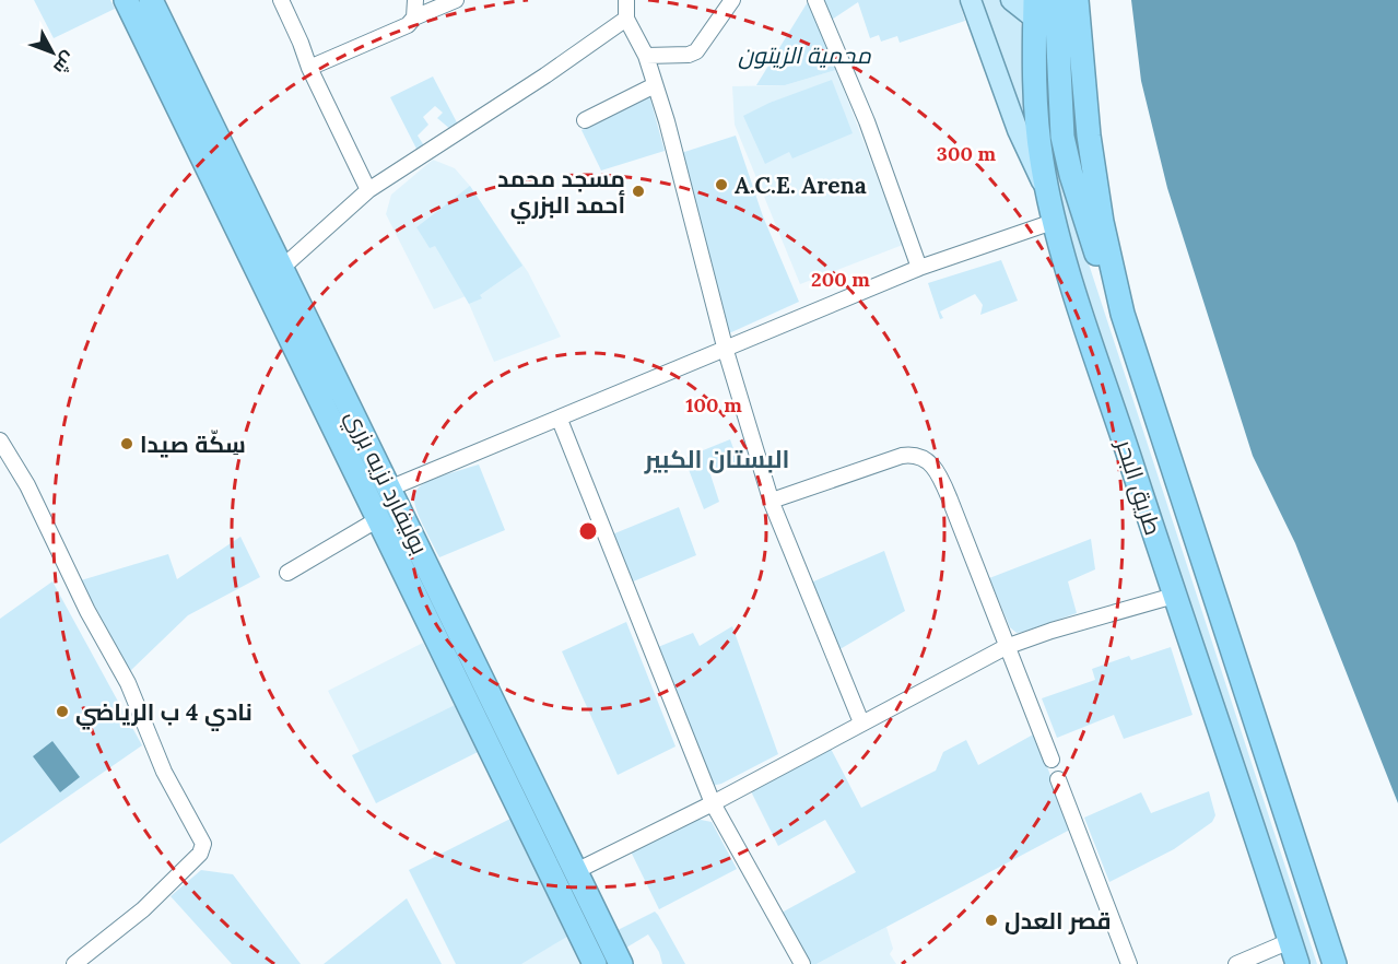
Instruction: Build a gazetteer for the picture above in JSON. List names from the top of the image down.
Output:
{
  "streets": {
    "highway": ["بوليفارد نزيه بزري", "طريق البحر"]
  },
  "districts": ["البستان الكبير"],
  "parks": ["محمية الزيتون"],
  "places": [
    "A.C.E. Arena",
    "مسجد محمد أحمد البزري",
    "سِكّة صيدا",
    "نادي 4 ب الرياضي",
    "قصر العدل"
  ],
  "north": "bottom right",
  "rings": ["300 m", "200 m", "100 m"]
}
